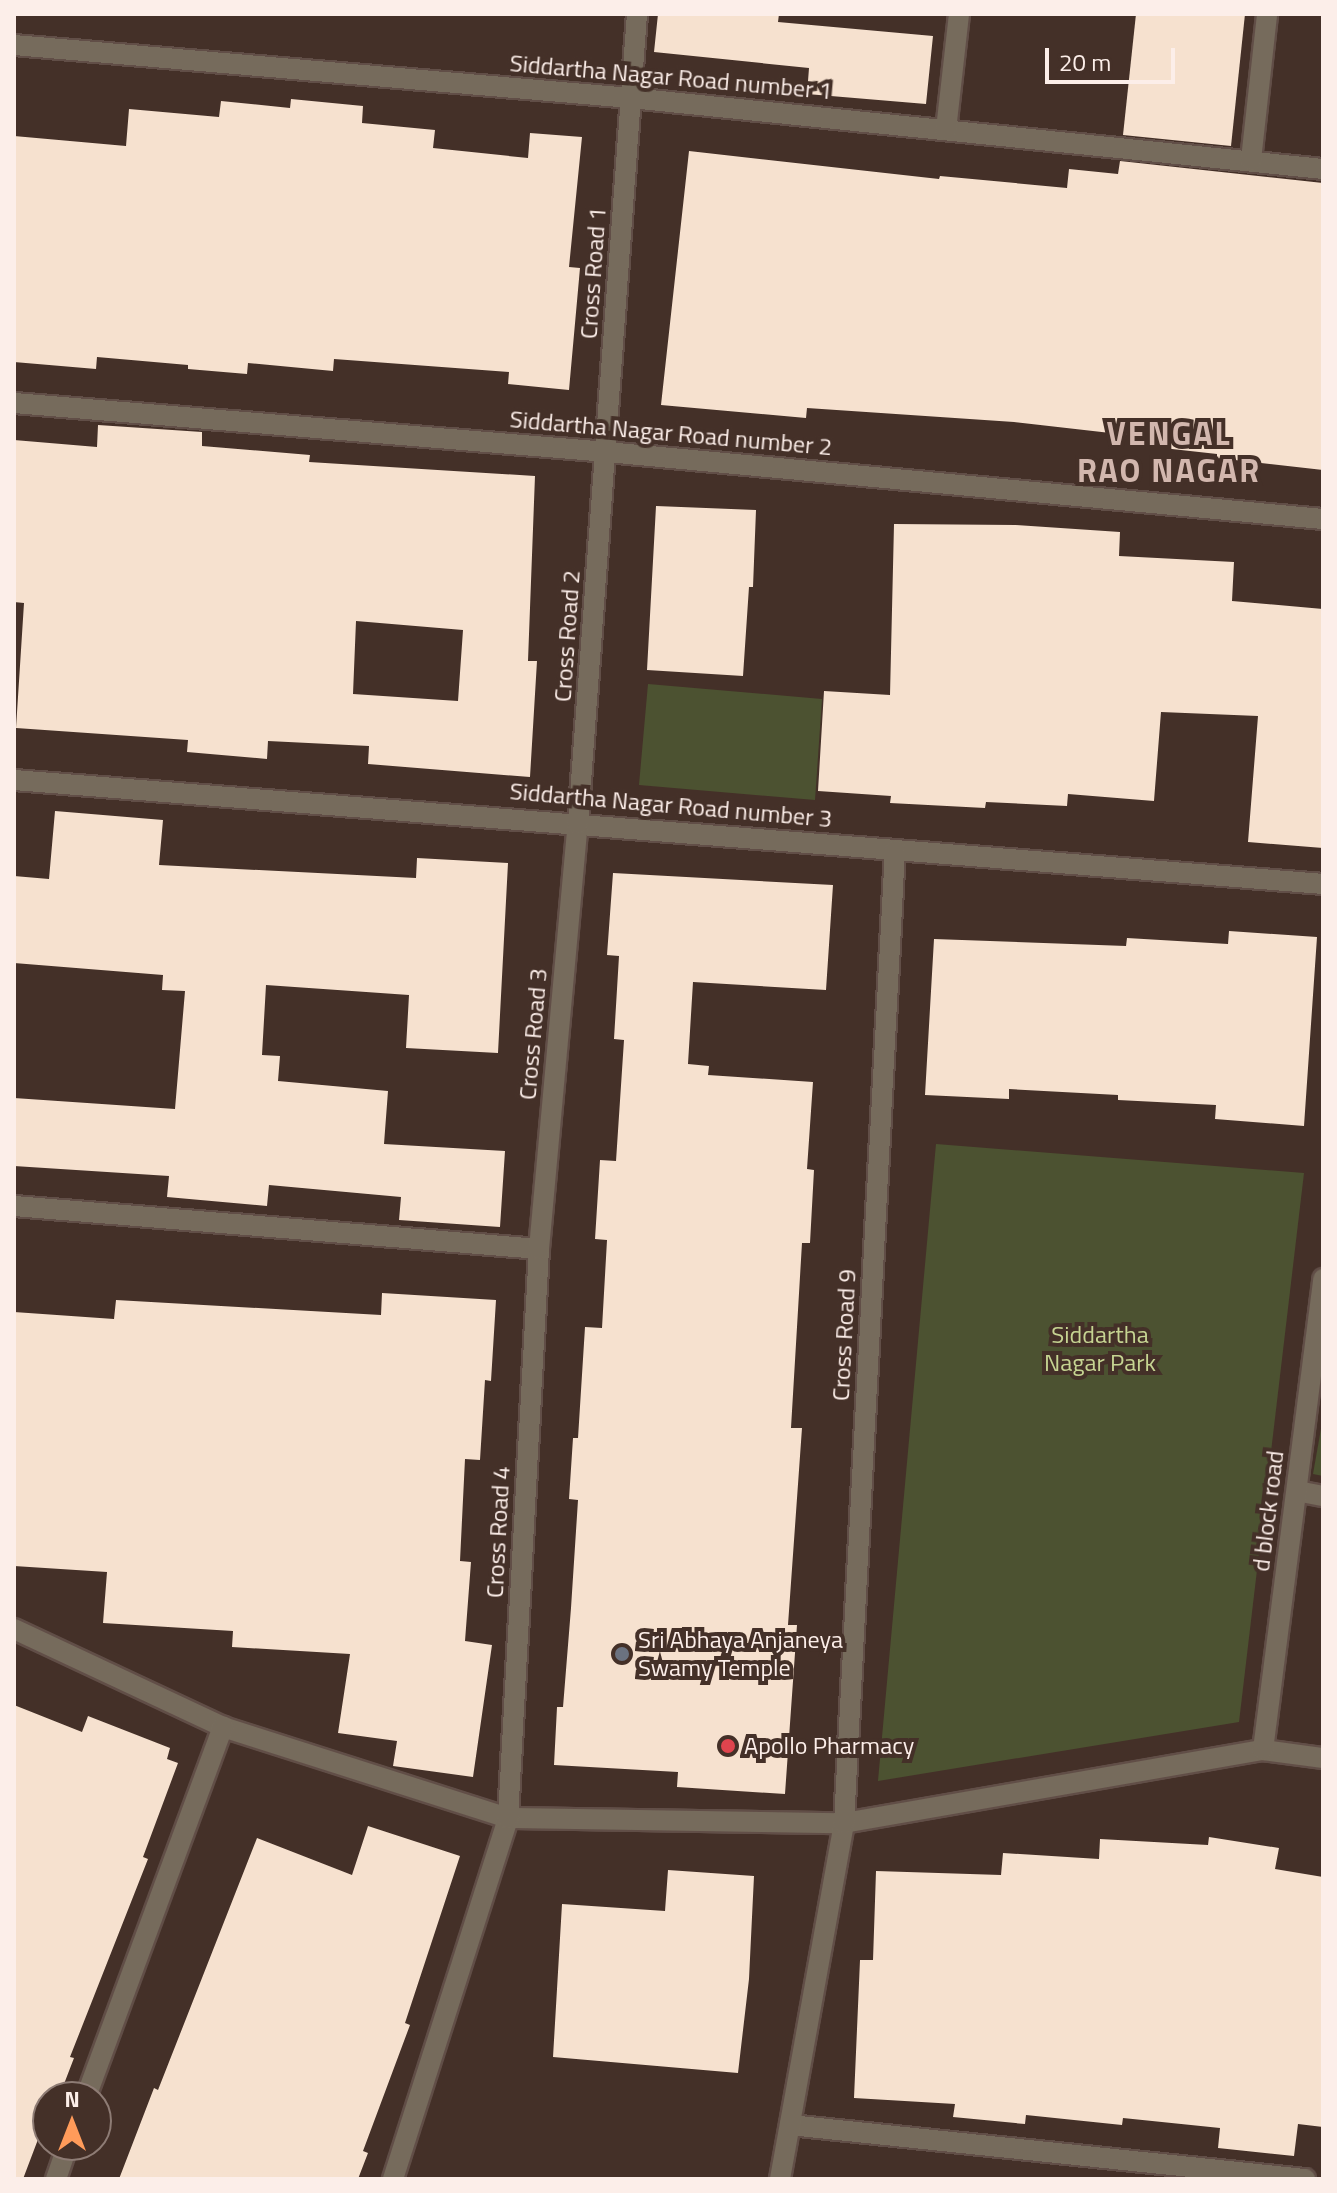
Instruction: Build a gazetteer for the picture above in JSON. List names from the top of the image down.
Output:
{
  "streets": {
    "street": [
      "Siddartha Nagar Road number 1",
      "Cross Road 1",
      "Siddartha Nagar Road number 2",
      "Cross Road 2",
      "Siddartha Nagar Road number 3",
      "Cross Road 3",
      "Cross Road 9",
      "d block road",
      "Cross Road 4"
    ]
  },
  "crossings": [
    ["Siddartha Nagar Road number 1", "Cross Road 1"],
    ["Cross Road 1", "Siddartha Nagar Road number 2"],
    ["Cross Road 1", "Cross Road 2"],
    ["Siddartha Nagar Road number 2", "Cross Road 2"],
    ["Cross Road 2", "Siddartha Nagar Road number 3"],
    ["Cross Road 2", "Cross Road 3"],
    ["Siddartha Nagar Road number 3", "Cross Road 3"],
    ["Siddartha Nagar Road number 3", "Cross Road 9"],
    ["Cross Road 3", "Cross Road 4"]
  ],
  "districts": ["VENGAL RAO NAGAR"],
  "parks": ["Siddartha Nagar Park"],
  "places": ["Sri Abhaya Anjaneya Swamy Temple", "Apollo Pharmacy"],
  "scale_bar": "20 m",
  "north": "top"
}
